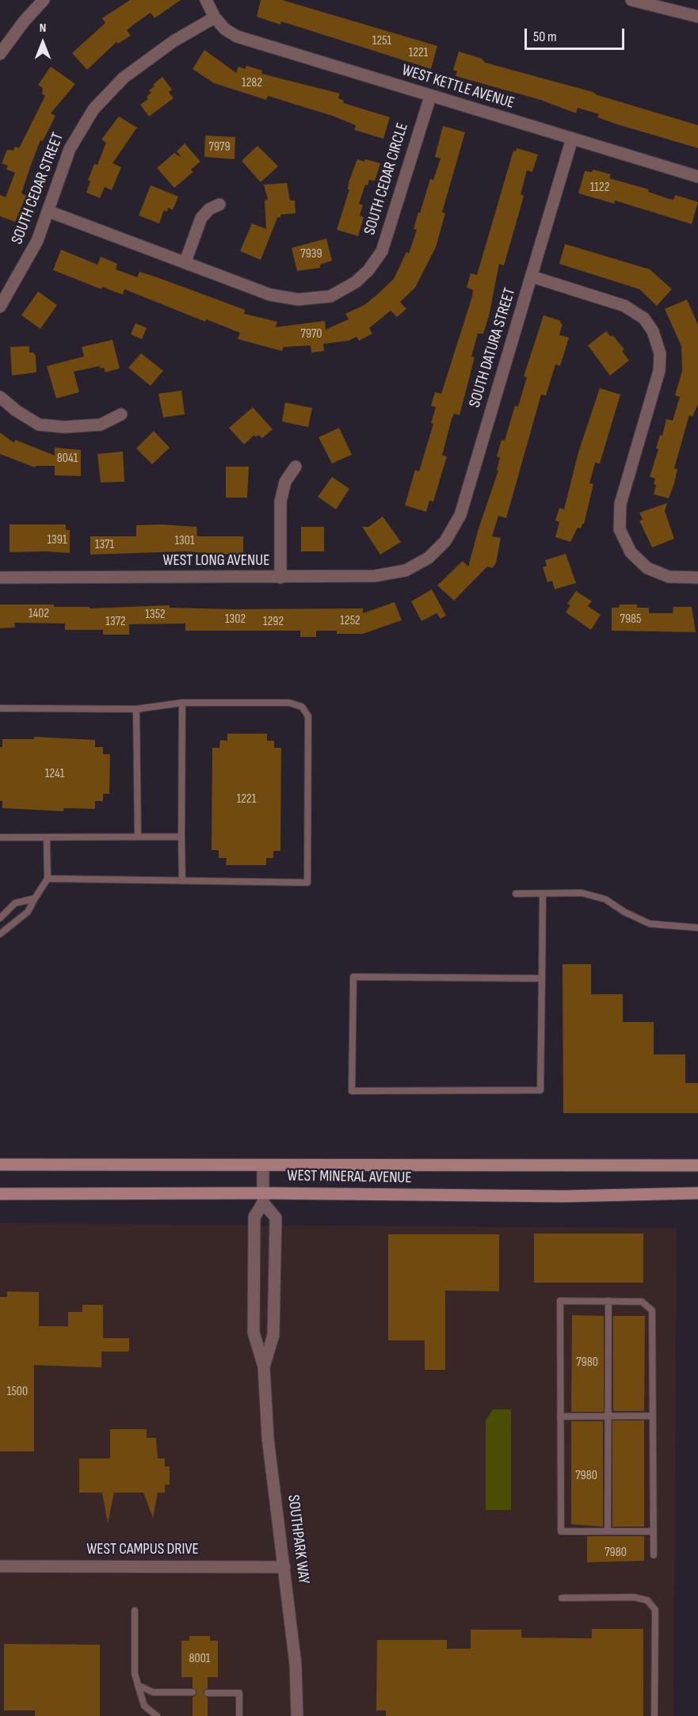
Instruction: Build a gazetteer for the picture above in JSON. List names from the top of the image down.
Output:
{
  "streets": {
    "main road": ["WEST MINERAL AVENUE"],
    "street": [
      "WEST KETTLE AVENUE",
      "SOUTH CEDAR CIRCLE",
      "SOUTH CEDAR STREET",
      "SOUTH DATURA STREET",
      "WEST LONG AVENUE",
      "SOUTHPARK WAY",
      "WEST CAMPUS DRIVE"
    ]
  },
  "crossings": [
    ["WEST KETTLE AVENUE", "SOUTH CEDAR CIRCLE"],
    ["WEST KETTLE AVENUE", "SOUTH CEDAR STREET"],
    ["WEST KETTLE AVENUE", "SOUTH DATURA STREET"],
    ["SOUTH CEDAR CIRCLE", "SOUTH CEDAR STREET"],
    ["SOUTH DATURA STREET", "WEST LONG AVENUE"],
    ["WEST MINERAL AVENUE", "SOUTHPARK WAY"],
    ["SOUTHPARK WAY", "WEST CAMPUS DRIVE"]
  ],
  "house_numbers": [
    "1251",
    "1221",
    "1282",
    "7979",
    "1122",
    "7939",
    "7970",
    "8041",
    "1391",
    "1301",
    "1371",
    "1402",
    "1352",
    "1302",
    "7985",
    "1252",
    "1372",
    "1292",
    "1241",
    "1221",
    "7980",
    "1500",
    "7980",
    "7980",
    "8001"
  ],
  "scale_bar": "50 m",
  "north": "top"
}
